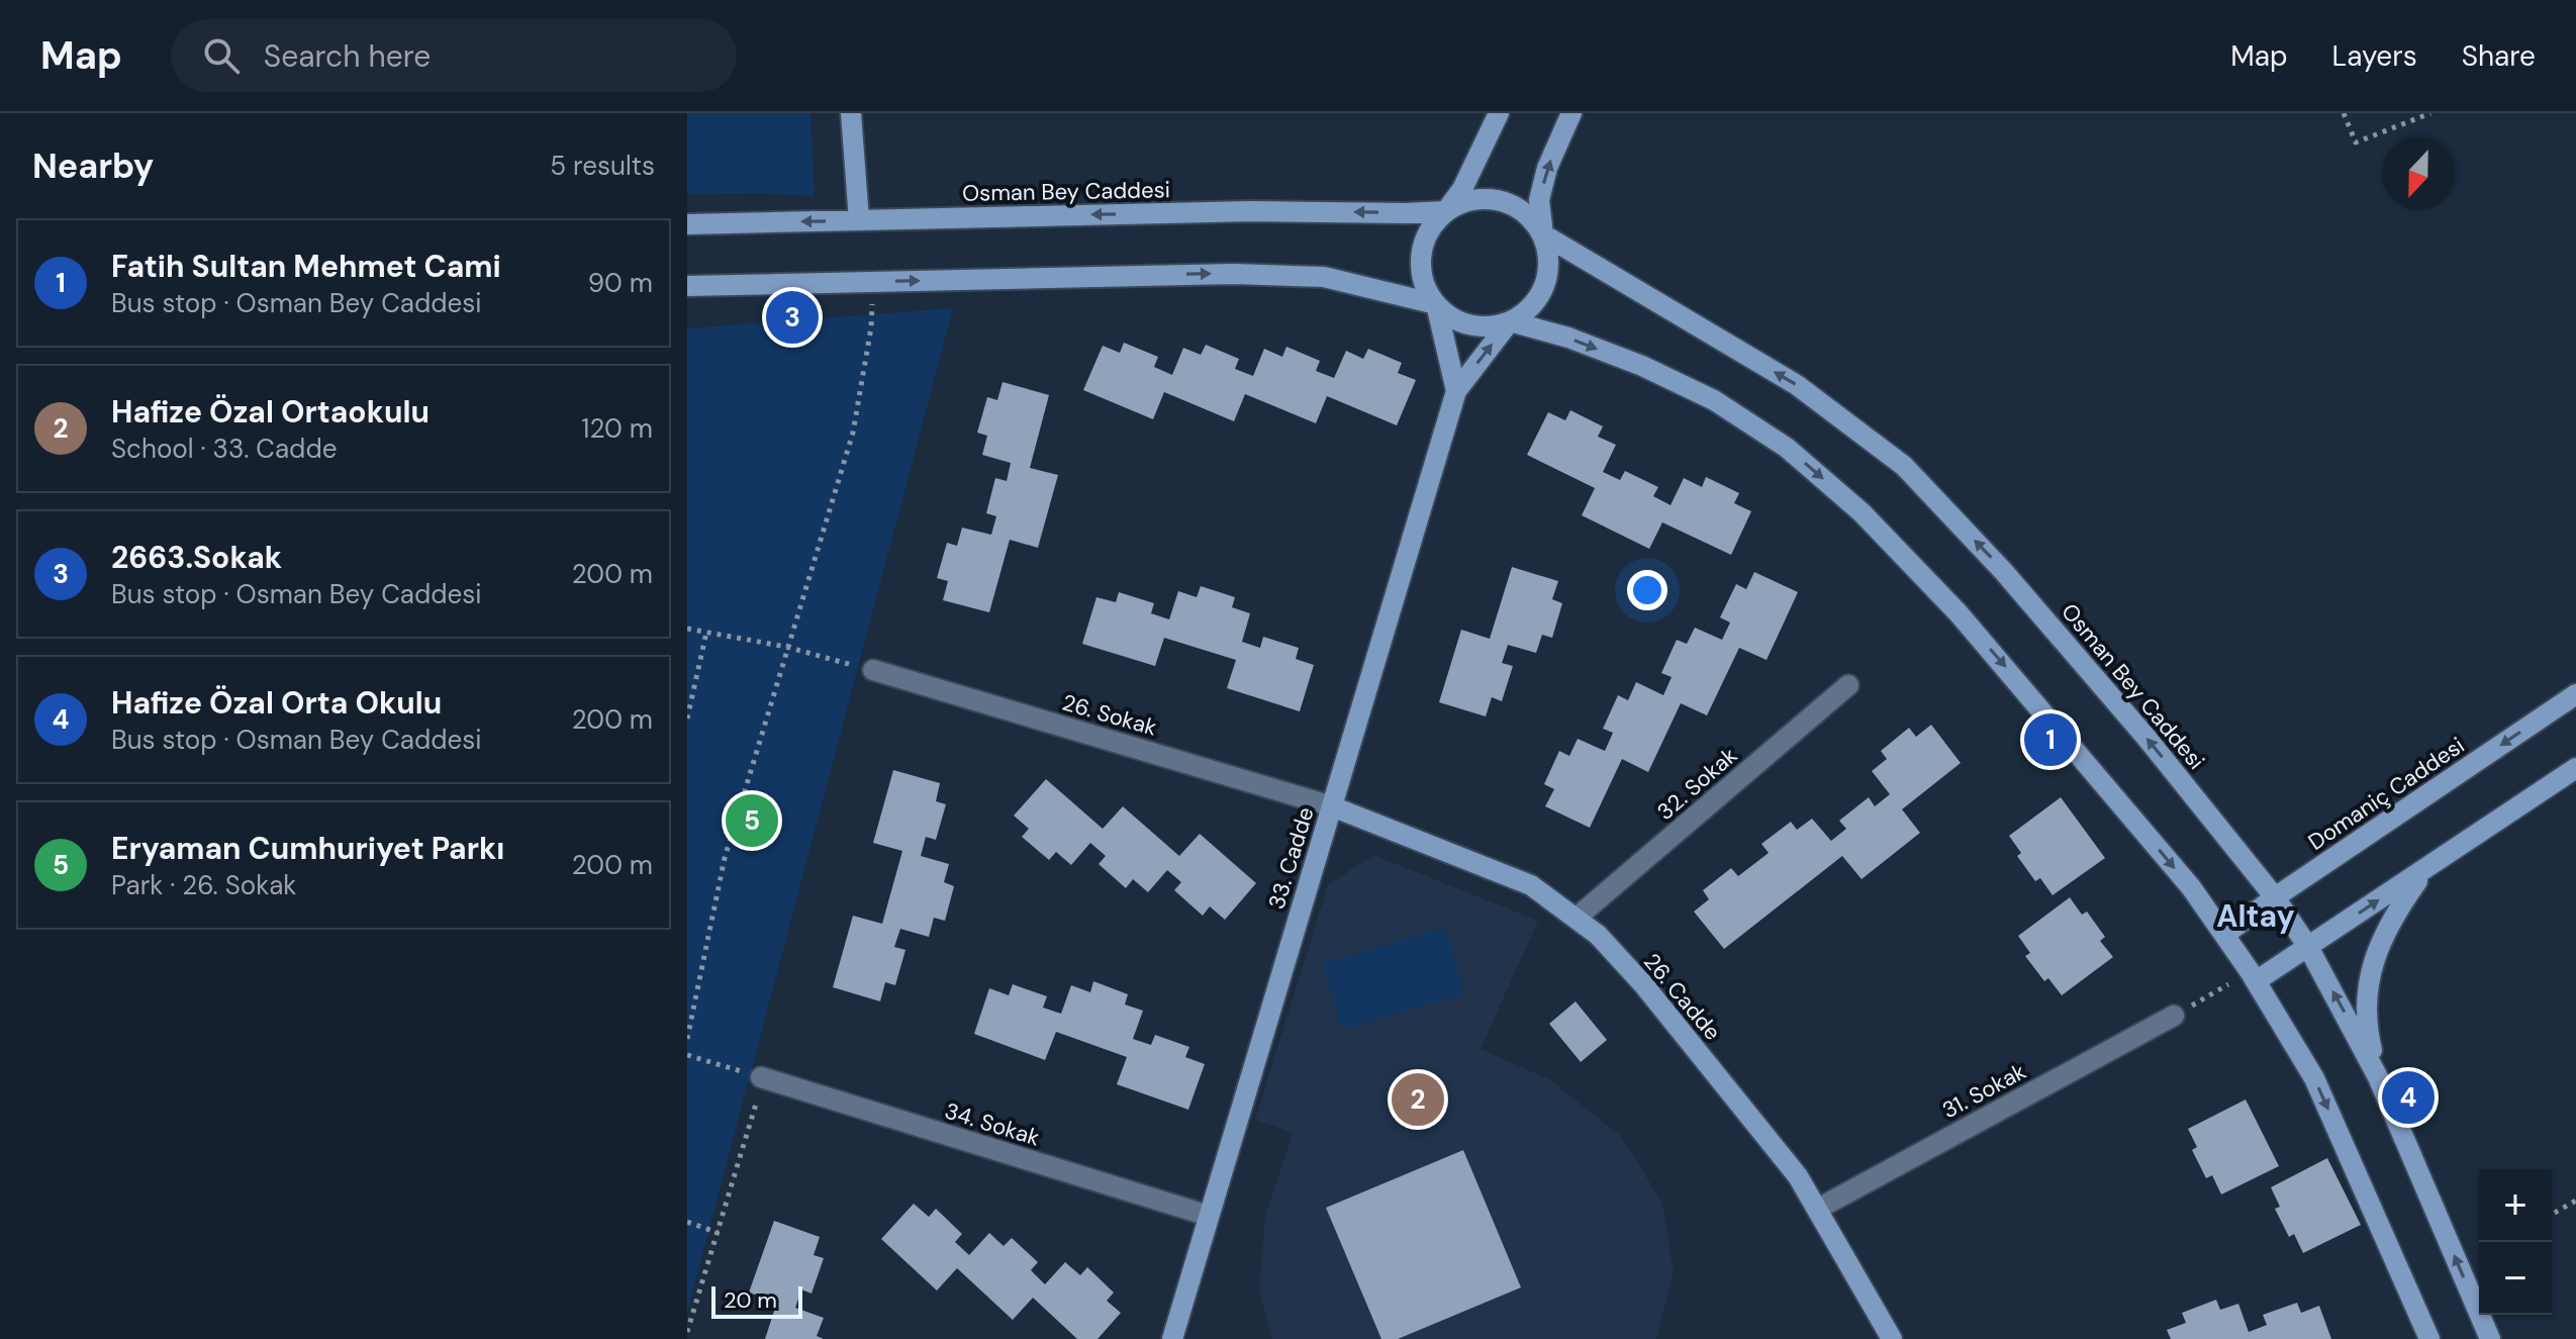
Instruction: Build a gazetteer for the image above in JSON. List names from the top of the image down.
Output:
{
  "streets": {
    "main road": [
      "Osman Bey Caddesi",
      "Domaniç Caddesi",
      "33. Cadde",
      "26. Cadde"
    ],
    "street": [
      "26. Sokak",
      "32. Sokak",
      "31. Sokak",
      "34. Sokak"
    ]
  },
  "crossings": [
    ["Osman Bey Caddesi", "Domaniç Caddesi"],
    ["Osman Bey Caddesi", "33. Cadde"],
    ["26. Sokak", "33. Cadde"],
    ["26. Sokak", "26. Cadde"],
    ["32. Sokak", "26. Cadde"],
    ["33. Cadde", "26. Cadde"],
    ["33. Cadde", "34. Sokak"],
    ["26. Cadde", "31. Sokak"]
  ],
  "districts": ["Altay"],
  "scale_bar": "20 m",
  "north": "bottom",
  "page": {
    "header": "Map",
    "search": "Search here",
    "nav": ["Map", "Layers", "Share"],
    "heading": ["Nearby", "5 results"],
    "list": [
      {
        "mark": "1",
        "name": "Fatih Sultan Mehmet Cami",
        "note": "Bus stop · Osman Bey Caddesi",
        "value": "90 m"
      },
      {
        "mark": "2",
        "name": "Hafize Özal Ortaokulu",
        "note": "School · 33. Cadde",
        "value": "120 m"
      },
      {
        "mark": "3",
        "name": "2663.Sokak",
        "note": "Bus stop · Osman Bey Caddesi",
        "value": "200 m"
      },
      {
        "mark": "4",
        "name": "Hafize Özal Orta Okulu",
        "note": "Bus stop · Osman Bey Caddesi",
        "value": "200 m"
      },
      {
        "mark": "5",
        "name": "Eryaman Cumhuriyet Parkı",
        "note": "Park · 26. Sokak",
        "value": "200 m"
      }
    ],
    "pins": [
      "3",
      "1",
      "5",
      "4",
      "2"
    ],
    "map_buttons": ["+", "−"],
    "scale": "20 m"
  }
}
